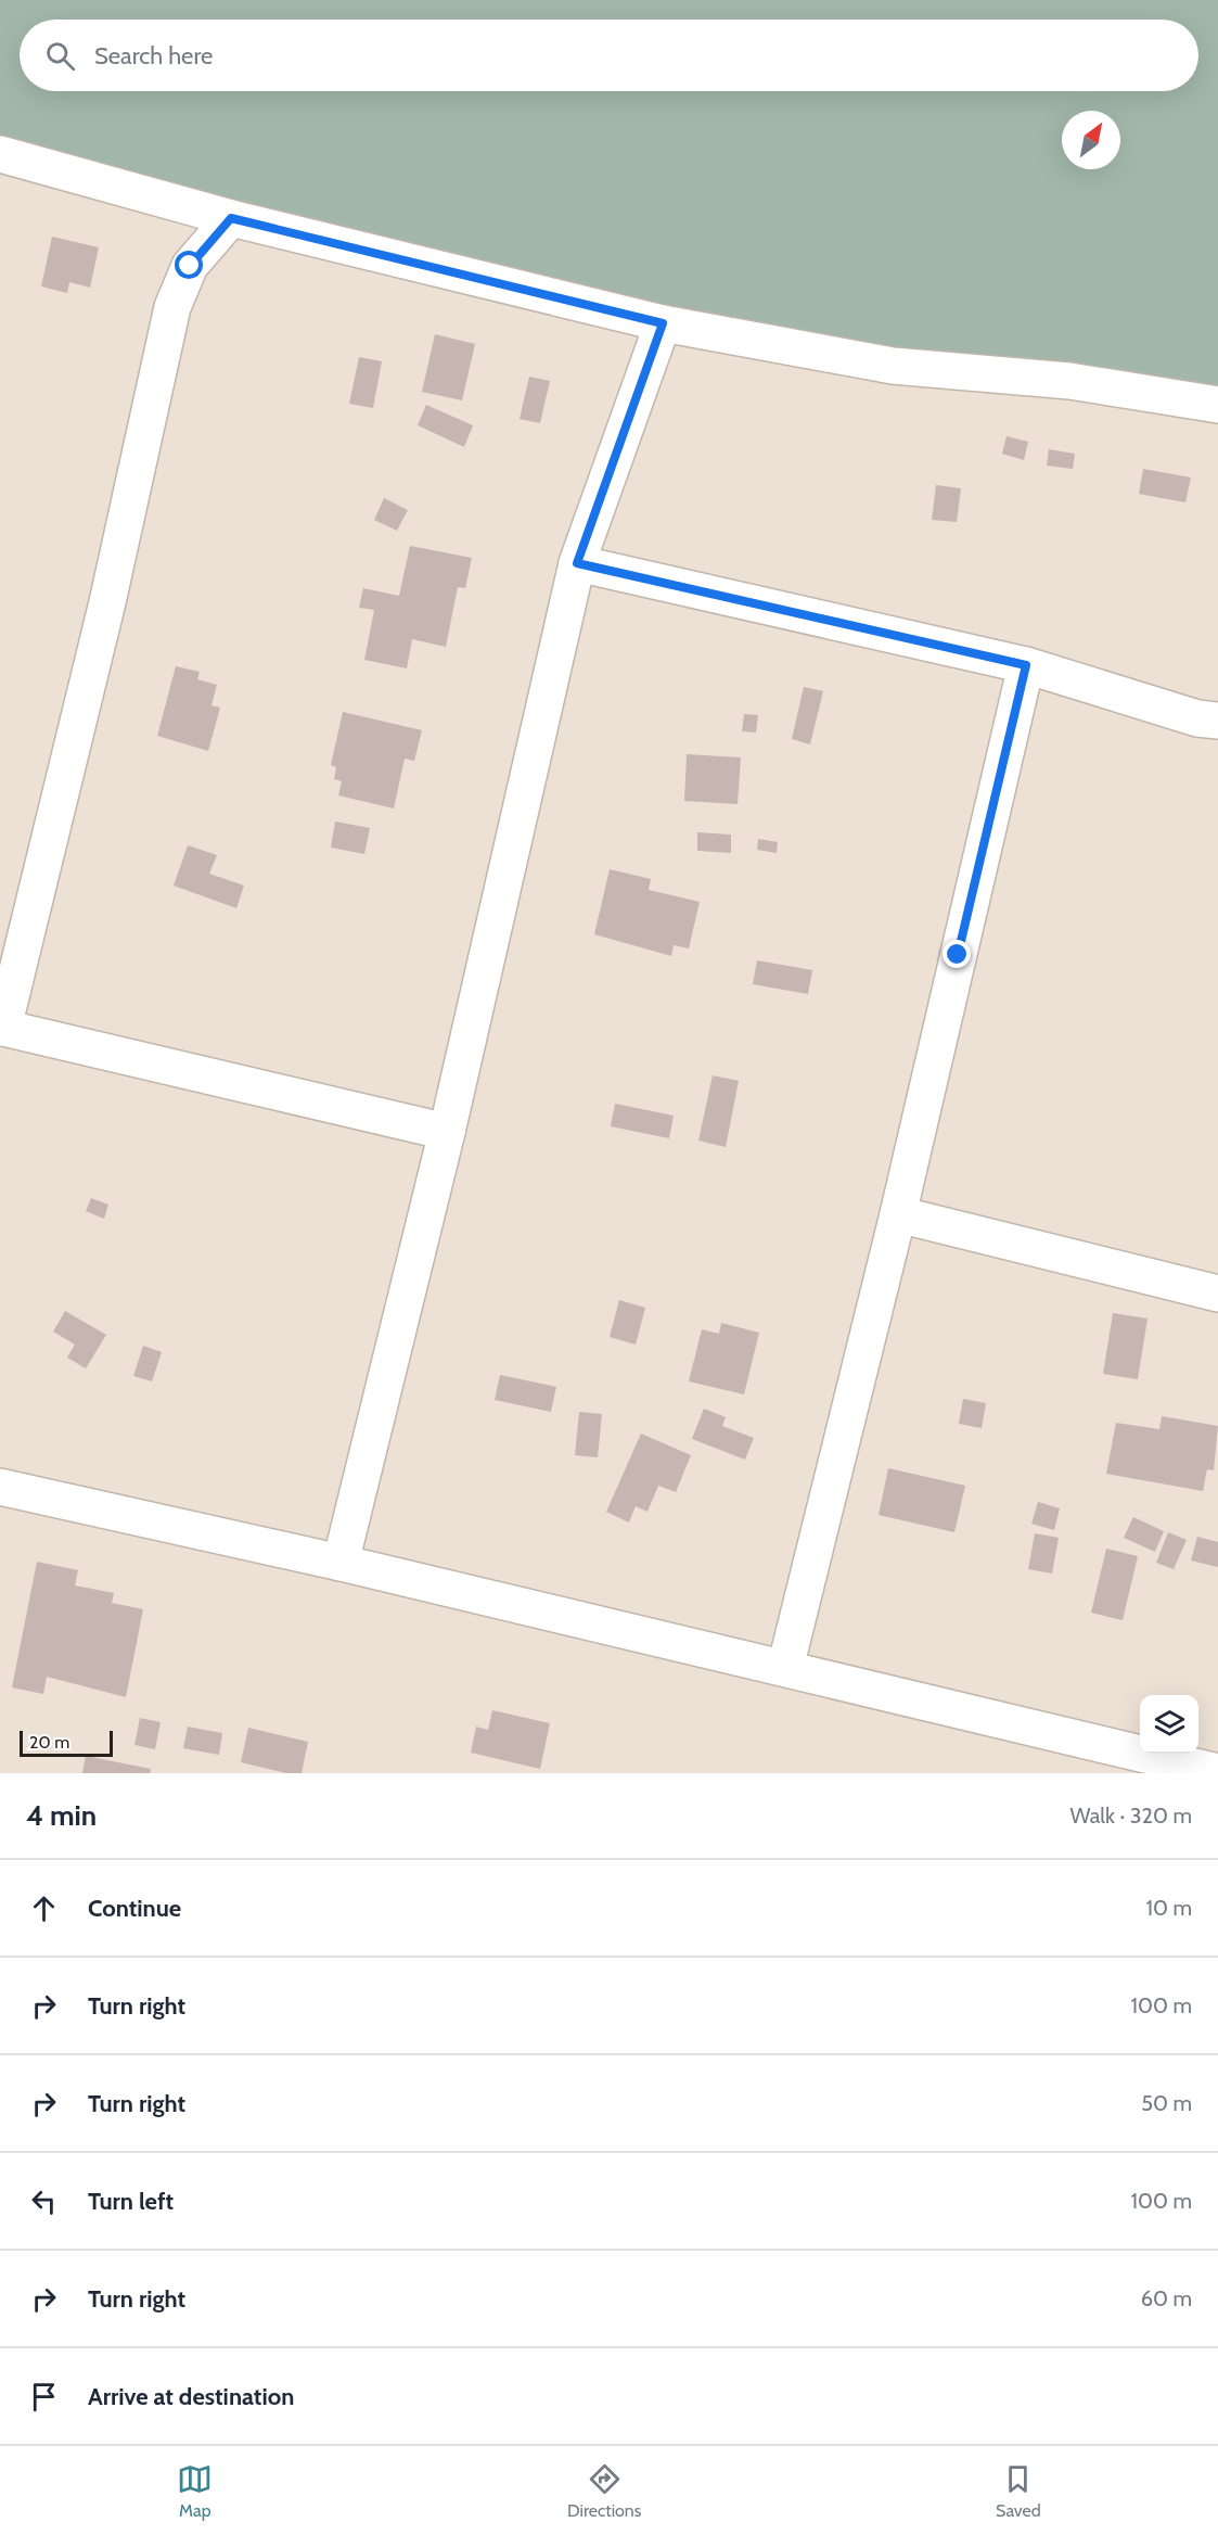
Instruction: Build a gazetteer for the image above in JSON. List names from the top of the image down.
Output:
{
  "scale_bar": "20 m",
  "north": "top right",
  "page": {
    "search": "Search here",
    "scale": "20 m",
    "heading": ["4 min", "Walk · 320 m"],
    "list": [
      ["Continue", "10 m"],
      ["Turn right", "100 m"],
      ["Turn right", "50 m"],
      ["Turn left", "100 m"],
      ["Turn right", "60 m"],
      "Arrive at destination"
    ],
    "nav": ["Map", "Directions", "Saved"]
  }
}
